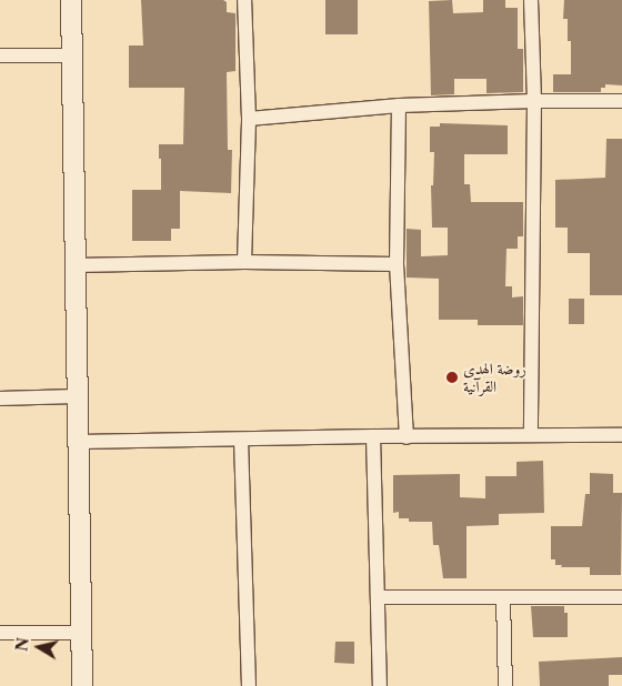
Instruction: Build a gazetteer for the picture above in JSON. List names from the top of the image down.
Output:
{
  "places": ["روضة الهدى القرآنية"],
  "north": "left"
}
